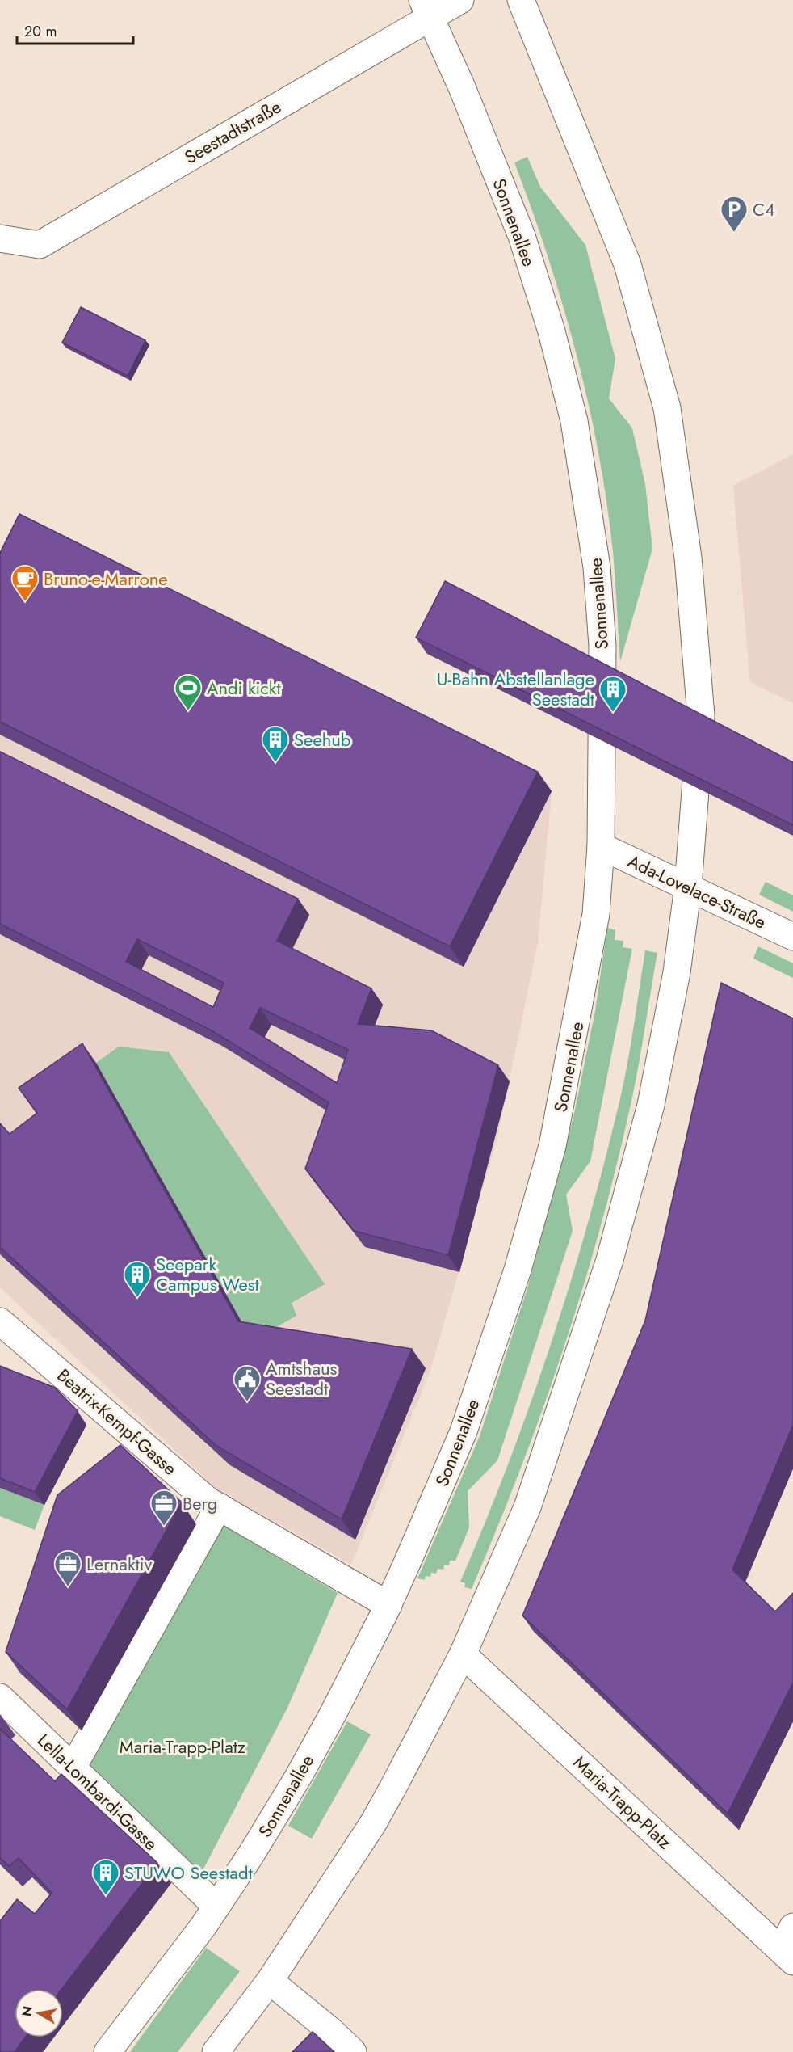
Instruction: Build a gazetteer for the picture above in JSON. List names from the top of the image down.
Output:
{
  "streets": {
    "street": [
      "Seestadtstraße",
      "Sonnenallee",
      "Ada-Lovelace-Straße",
      "Beatrix-Kempf-Gasse",
      "Lella-Lombardi-Gasse",
      "Maria-Trapp-Platz"
    ]
  },
  "crossings": [
    ["Seestadtstraße", "Sonnenallee"],
    ["Sonnenallee", "Ada-Lovelace-Straße"],
    ["Sonnenallee", "Beatrix-Kempf-Gasse"],
    ["Sonnenallee", "Lella-Lombardi-Gasse"]
  ],
  "parks": ["Maria-Trapp-Platz"],
  "places": {
    "parking": ["C4"],
    "cafe": ["Bruno-e-Marrone"],
    "sports": ["Andi kickt"],
    "building": [
      "U-Bahn Abstellanlage Seestadt",
      "Seehub",
      "Seepark Campus West",
      "STUWO Seestadt"
    ],
    "public building": ["Amtshaus Seestadt"],
    "office": ["Berg", "Lernaktiv"]
  },
  "scale_bar": "20 m",
  "north": "left"
}
